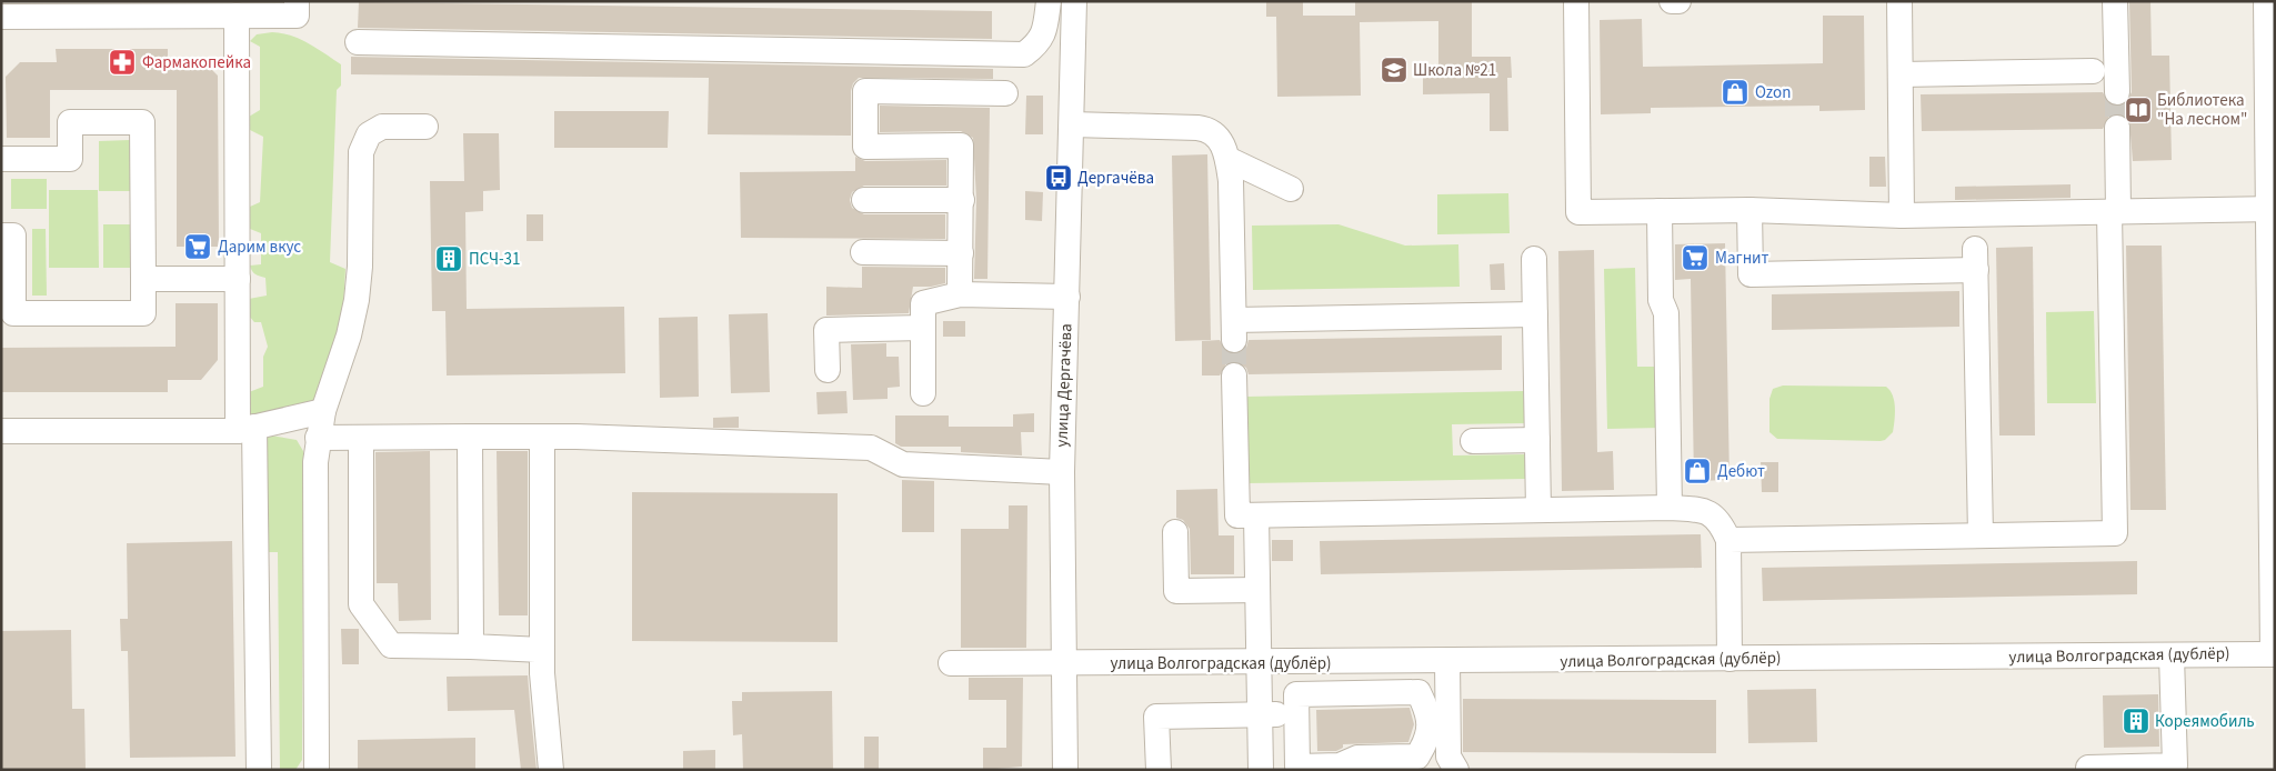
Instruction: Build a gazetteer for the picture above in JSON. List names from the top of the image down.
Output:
{
  "streets": {
    "street": ["улица Дергачёва", "улица Волгоградская (дублёр)"]
  },
  "crossings": [
    ["улица Дергачёва", "улица Волгоградская (дублёр)"]
  ],
  "places": {
    "pharmacy": ["Фармакопейка"],
    "school or university": ["Школа №21"],
    "shop": ["Ozon", "Дебют"],
    "library": ["Библиотека \"На лесном\""],
    "bus stop": ["Дергачёва"],
    "supermarket": ["Дарим вкус", "Магнит"],
    "building": ["ПСЧ-31", "Кореямобиль"]
  }
}
